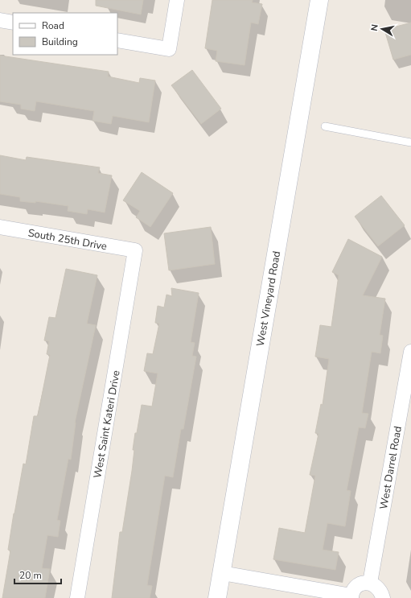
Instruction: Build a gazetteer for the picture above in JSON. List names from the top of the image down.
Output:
{
  "streets": {
    "street": [
      "South 25th Drive",
      "West Vineyard Road",
      "West Saint Kateri Drive",
      "West Darrel Road"
    ]
  },
  "crossings": [
    ["South 25th Drive", "West Saint Kateri Drive"]
  ],
  "legend": ["Road", "Building"],
  "scale_bar": "20 m",
  "north": "left"
}
